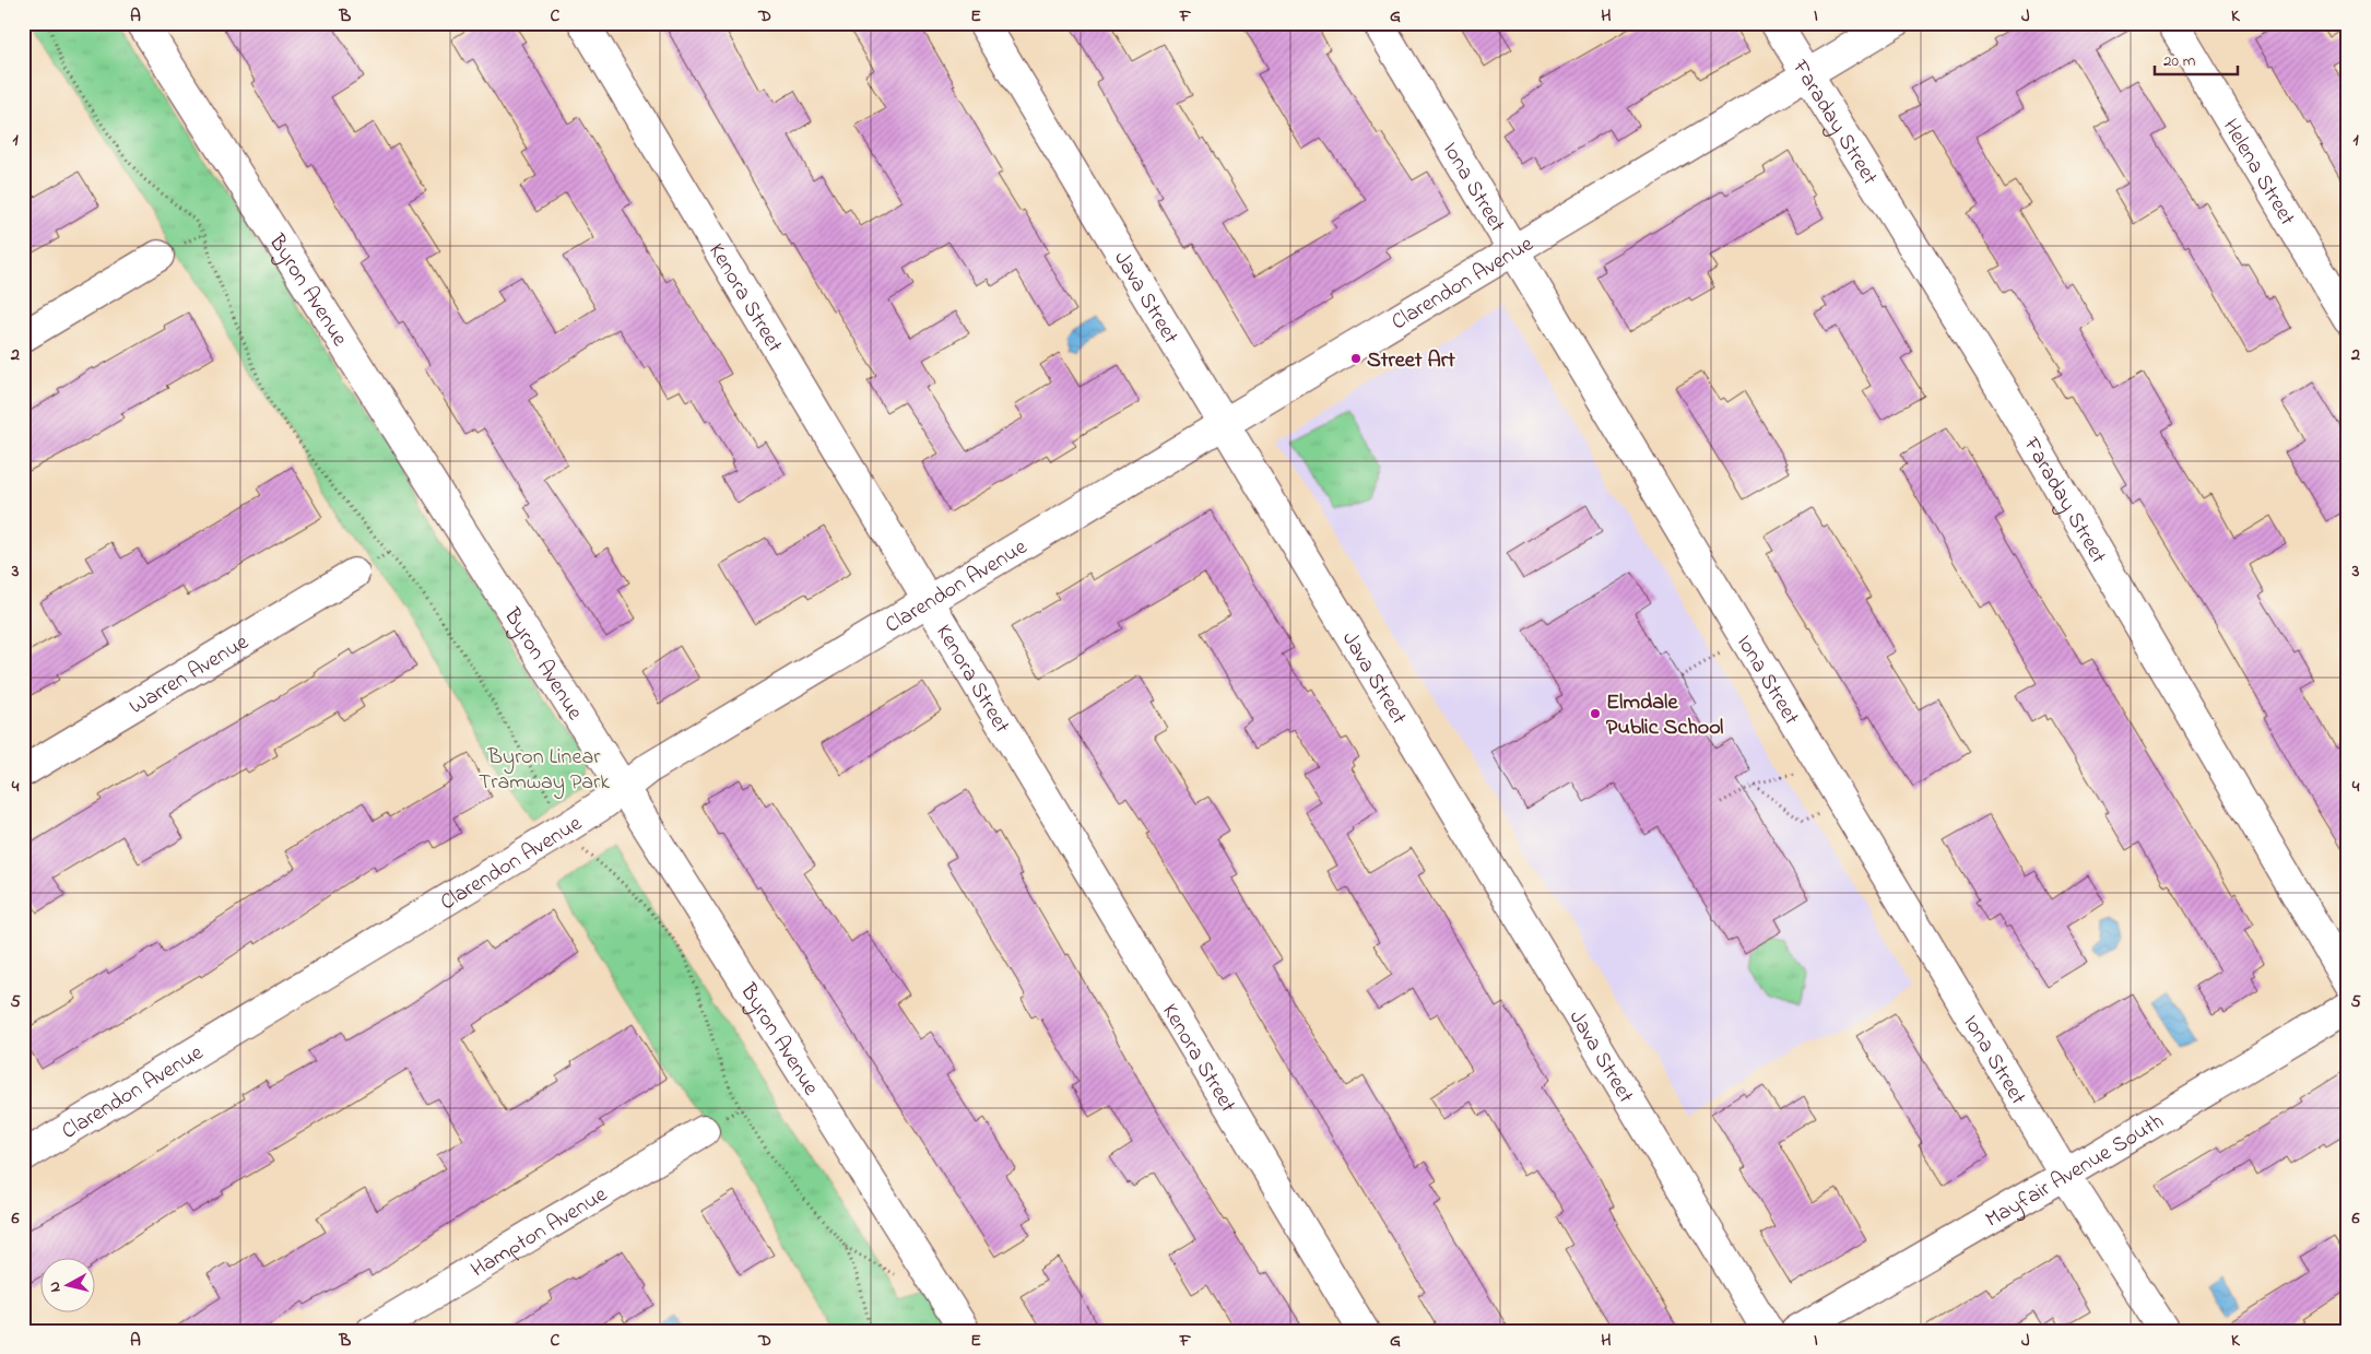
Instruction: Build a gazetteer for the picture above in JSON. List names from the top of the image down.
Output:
{
  "streets": {
    "street": [
      "Faraday Street",
      "Helena Street",
      "Iona Street",
      "Clarendon Avenue",
      "Byron Avenue",
      "Kenora Street",
      "Java Street",
      "Warren Avenue",
      "Mayfair Avenue South",
      "Hampton Avenue"
    ]
  },
  "crossings": [
    ["Faraday Street", "Clarendon Avenue"],
    ["Iona Street", "Clarendon Avenue"],
    ["Iona Street", "Mayfair Avenue South"],
    ["Clarendon Avenue", "Byron Avenue"],
    ["Clarendon Avenue", "Kenora Street"],
    ["Clarendon Avenue", "Java Street"]
  ],
  "parks": ["Byron Linear Tramway Park"],
  "places": ["Street Art", "Elmdale Public School"],
  "scale_bar": "20 m",
  "north": "left",
  "grid": {
    "columns": [
      "A",
      "B",
      "C",
      "D",
      "E",
      "F",
      "G",
      "H",
      "I",
      "J",
      "K"
    ],
    "rows": [
      "1",
      "2",
      "3",
      "4",
      "5",
      "6"
    ]
  }
}
